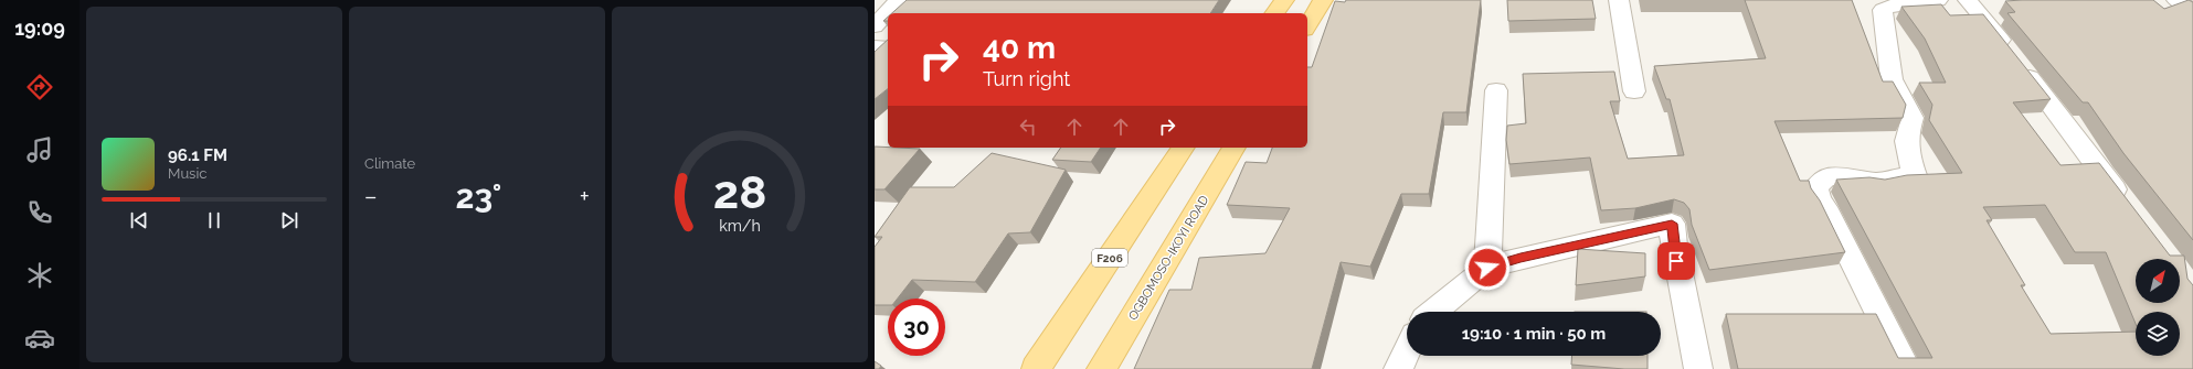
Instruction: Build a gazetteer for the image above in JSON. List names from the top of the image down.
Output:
{
  "streets": {
    "main road": ["F206", "OGBOMOSO-IKOYI ROAD"]
  },
  "north": "top right",
  "page": {
    "tabs": "19:09",
    "tile": "Climate",
    "turn": ["40 m", "Turn right"],
    "song": ["96.1 FM", "Music"],
    "heat": ["−", "23°", "+"],
    "limit": "30",
    "trip": "19:10 · 1 min · 50 m",
    "gauge": ["28", "km/h"]
  }
}
